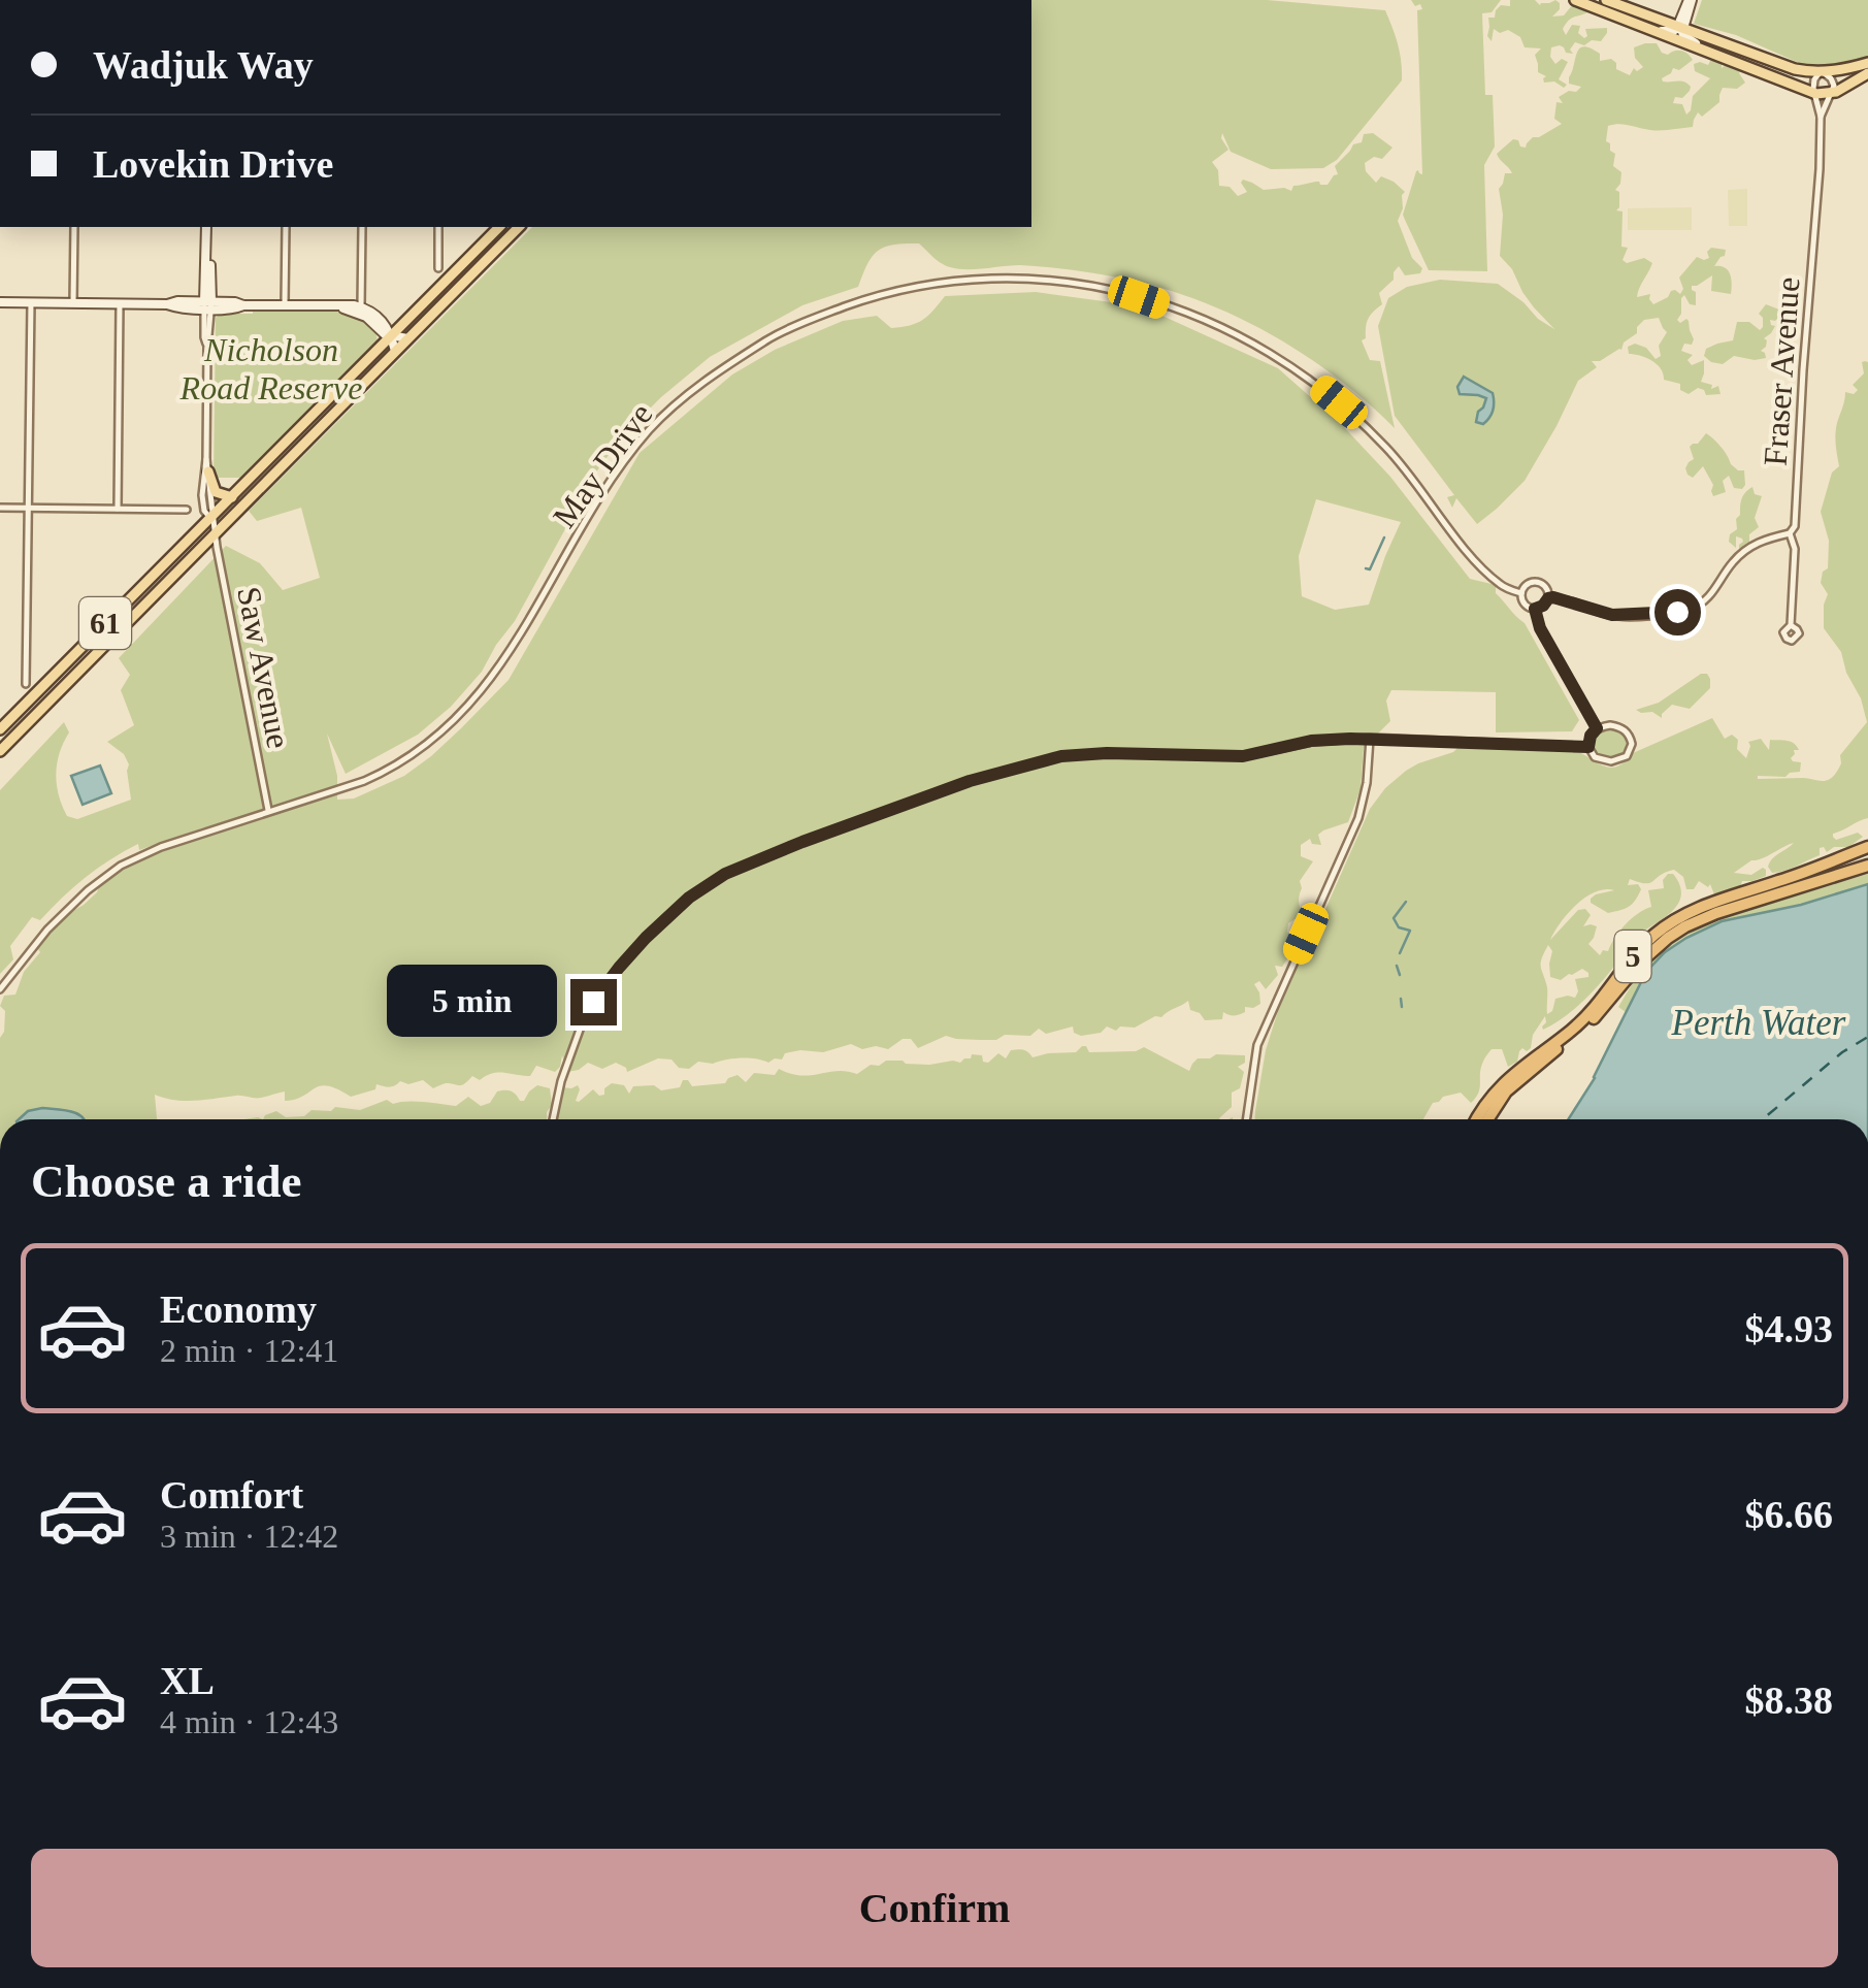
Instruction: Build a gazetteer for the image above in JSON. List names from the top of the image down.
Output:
{
  "streets": {
    "highway": ["5"],
    "main road": ["61"],
    "street": ["Fraser Avenue", "May Drive", "Saw Avenue"]
  },
  "crossings": [
    ["May Drive", "Saw Avenue"],
    ["61", "Saw Avenue"]
  ],
  "water": ["Perth Water"],
  "parks": ["Nicholson Road Reserve"],
  "page": {
    "banner": ["Wadjuk Way", "Lovekin Drive"],
    "bubble": "5 min",
    "heading": "Choose a ride",
    "list": [
      {
        "name": "Economy",
        "note": "2 min · 12:41",
        "value": "$4.93"
      },
      {
        "name": "Comfort",
        "note": "3 min · 12:42",
        "value": "$6.66"
      },
      {
        "name": "XL",
        "note": "4 min · 12:43",
        "value": "$8.38"
      }
    ],
    "buttons": "Confirm"
  }
}
